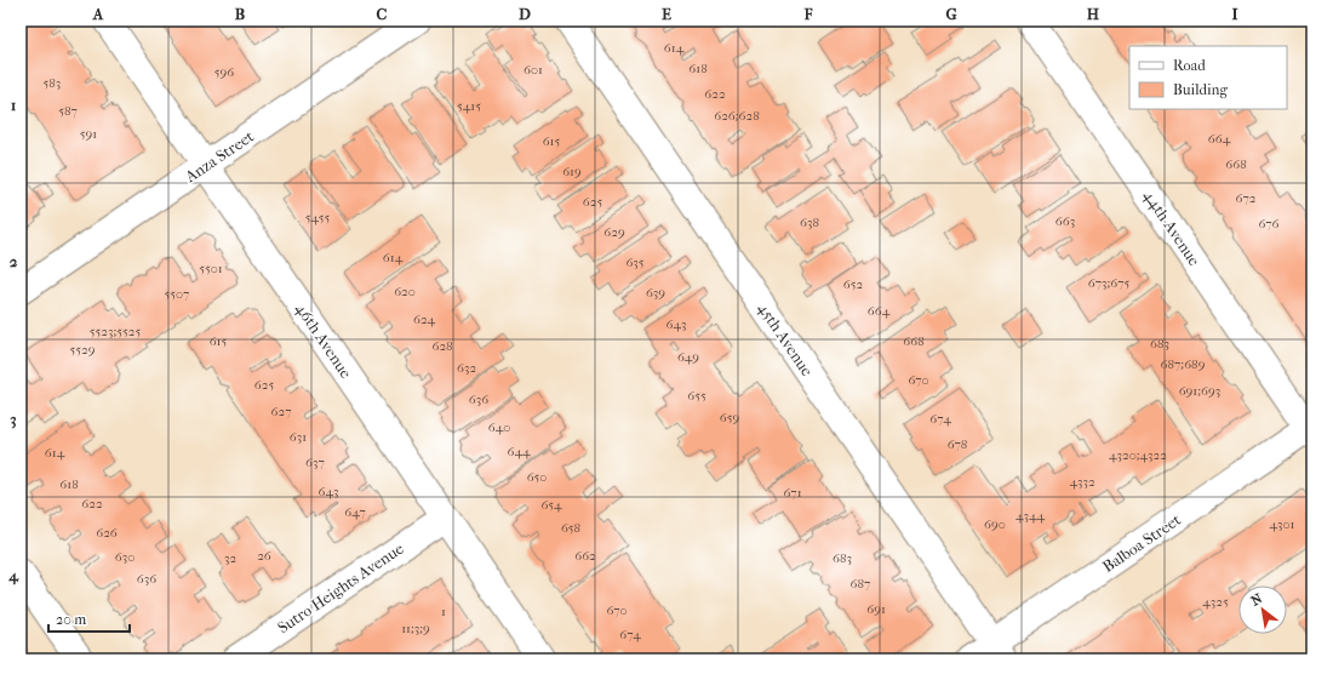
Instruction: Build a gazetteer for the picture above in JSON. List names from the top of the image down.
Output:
{
  "streets": {
    "street": [
      "Anza Street",
      "44th Avenue",
      "45th Avenue",
      "46th Avenue",
      "Balboa Street",
      "Sutro Heights Avenue"
    ]
  },
  "crossings": [
    ["Anza Street", "46th Avenue"],
    ["44th Avenue", "Balboa Street"],
    ["45th Avenue", "Balboa Street"],
    ["46th Avenue", "Sutro Heights Avenue"]
  ],
  "house_numbers": [
    "614",
    "618",
    "601",
    "596",
    "583",
    "622",
    "5415",
    "587",
    "626;628",
    "591",
    "664",
    "615",
    "668",
    "619",
    "672",
    "625",
    "5455",
    "663",
    "638",
    "676",
    "629",
    "614",
    "635",
    "5501",
    "673;675",
    "652",
    "620",
    "639",
    "5507",
    "664",
    "624",
    "643",
    "5523;5525",
    "615",
    "668",
    "683",
    "628",
    "5529",
    "649",
    "687;689",
    "632",
    "670",
    "625",
    "691;693",
    "655",
    "636",
    "627",
    "659",
    "674",
    "640",
    "631",
    "678",
    "644",
    "614",
    "4320;4322",
    "637",
    "650",
    "4332",
    "618",
    "643",
    "671",
    "622",
    "654",
    "647",
    "4344",
    "690",
    "4301",
    "658",
    "626",
    "26",
    "662",
    "630",
    "32",
    "683",
    "636",
    "687",
    "4325",
    "691",
    "670",
    "1",
    "11;3;9",
    "674"
  ],
  "legend": ["Road", "Building"],
  "scale_bar": "20 m",
  "north": "top left",
  "grid": {
    "columns": [
      "A",
      "B",
      "C",
      "D",
      "E",
      "F",
      "G",
      "H",
      "I"
    ],
    "rows": [
      "1",
      "2",
      "3",
      "4"
    ]
  }
}
